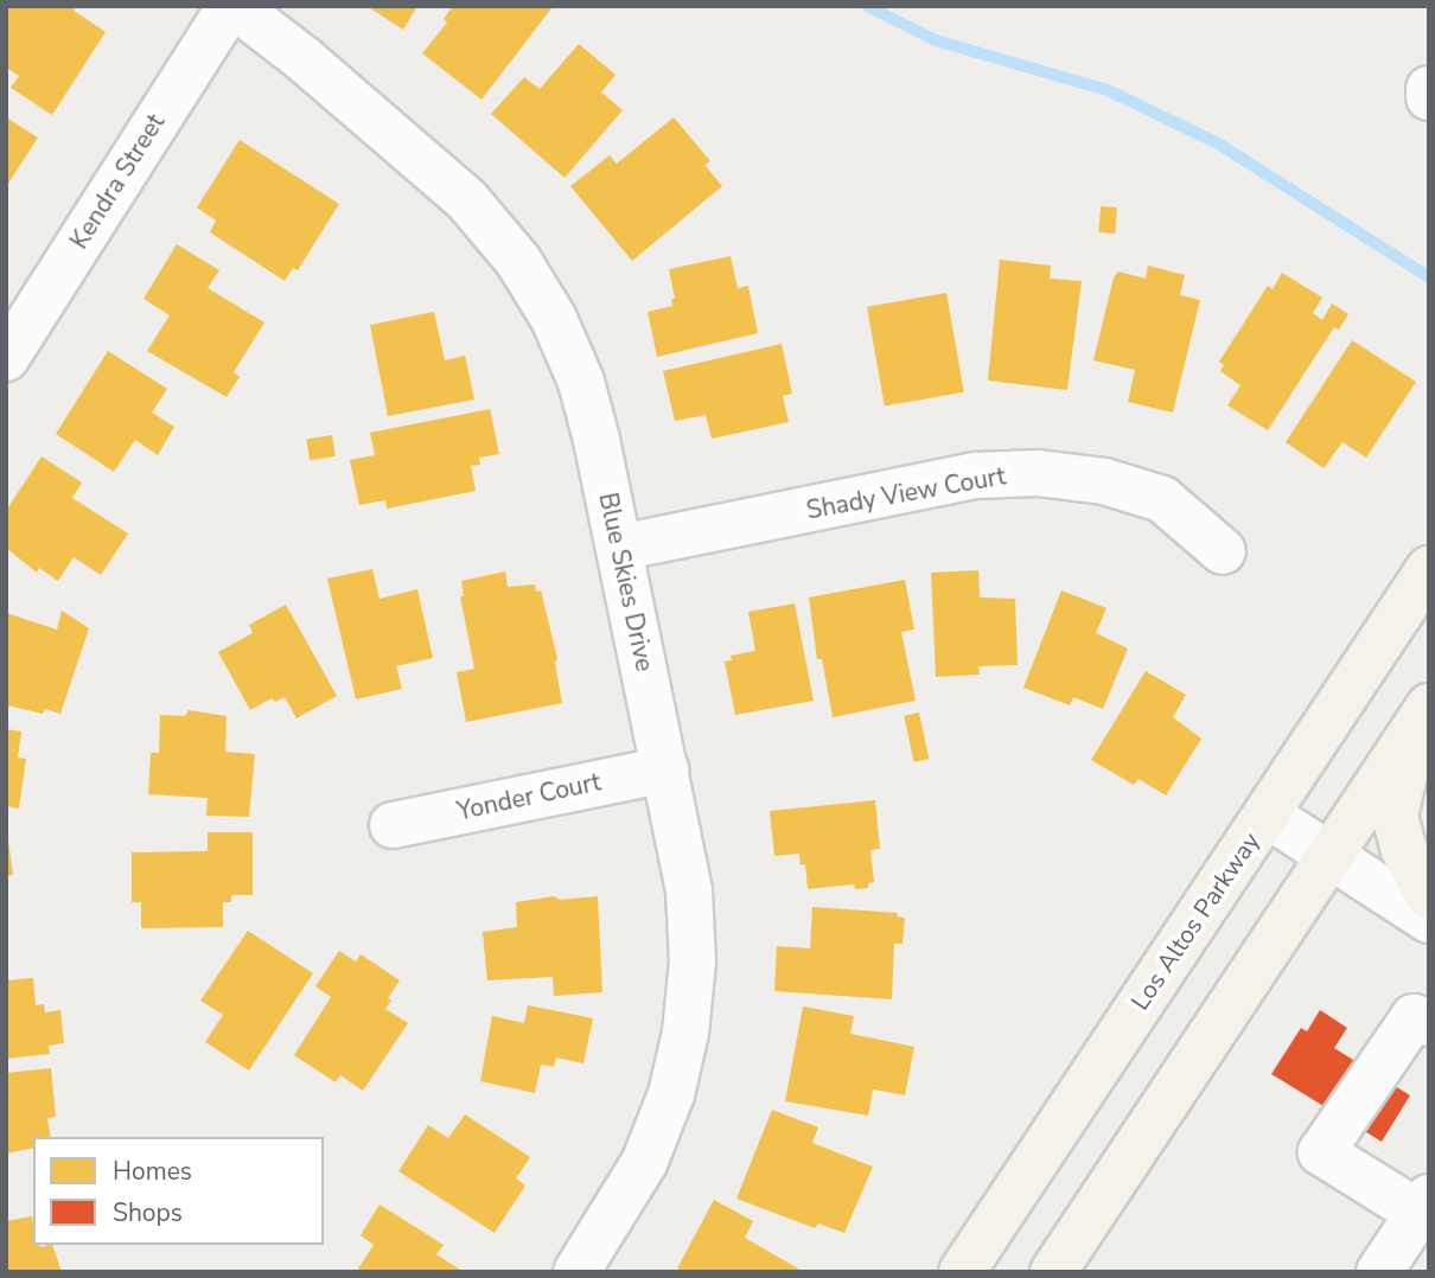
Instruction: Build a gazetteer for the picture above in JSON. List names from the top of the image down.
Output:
{
  "streets": {
    "main road": ["Los Altos Parkway"],
    "street": [
      "Kendra Street",
      "Shady View Court",
      "Blue Skies Drive",
      "Yonder Court"
    ]
  },
  "crossings": [
    ["Kendra Street", "Blue Skies Drive"],
    ["Shady View Court", "Blue Skies Drive"],
    ["Blue Skies Drive", "Yonder Court"]
  ],
  "legend": ["Homes", "Shops"]
}
